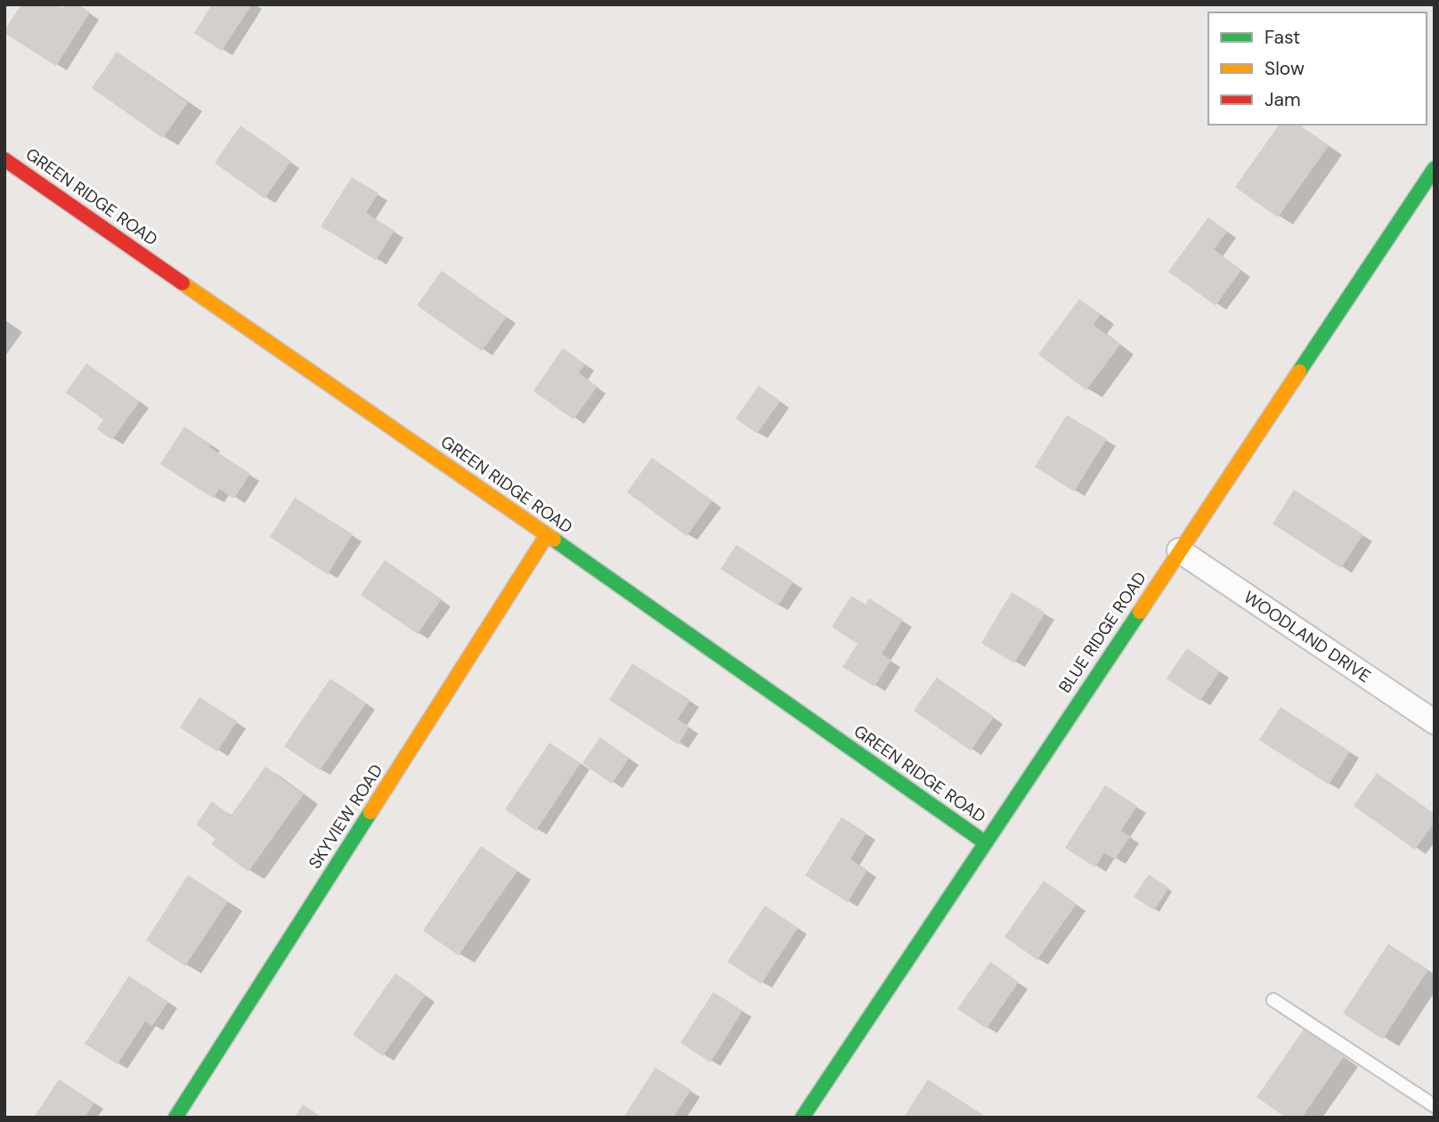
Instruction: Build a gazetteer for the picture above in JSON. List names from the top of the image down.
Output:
{
  "streets": {
    "street": [
      "GREEN RIDGE ROAD",
      "BLUE RIDGE ROAD",
      "WOODLAND DRIVE",
      "SKYVIEW ROAD"
    ]
  },
  "crossings": [
    ["GREEN RIDGE ROAD", "BLUE RIDGE ROAD"],
    ["GREEN RIDGE ROAD", "SKYVIEW ROAD"],
    ["BLUE RIDGE ROAD", "WOODLAND DRIVE"]
  ],
  "legend": ["Fast", "Slow", "Jam"]
}
